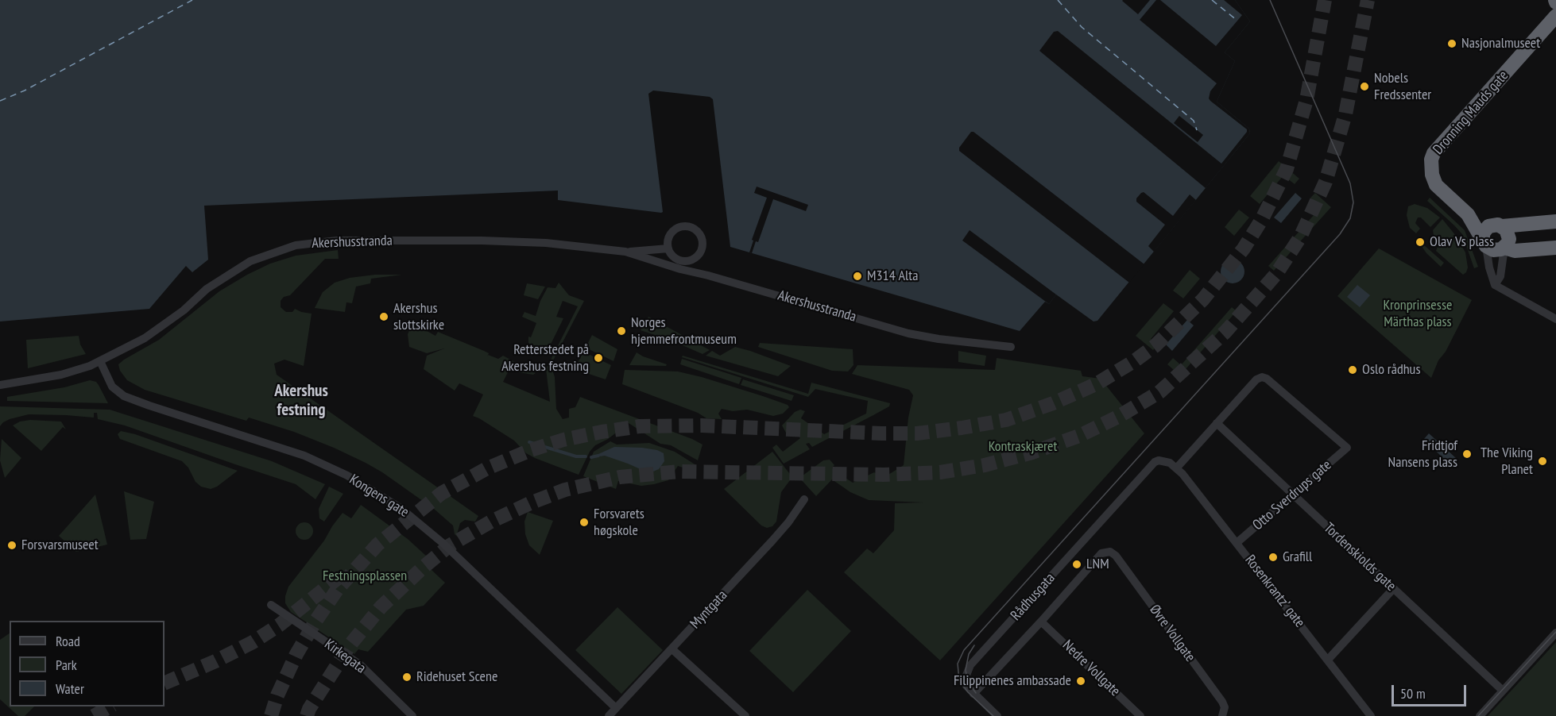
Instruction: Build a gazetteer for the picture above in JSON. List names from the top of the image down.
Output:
{
  "streets": {
    "highway": ["Dronning Mauds gate"],
    "street": [
      "Akershusstranda",
      "Otto Sverdrups gate",
      "Kongens gate",
      "Tordenskiolds gate",
      "Rosenkrantz’ gate",
      "Rådhusgata",
      "Myntgata",
      "Øvre Vollgate",
      "Kirkegata",
      "Nedre Vollgate"
    ]
  },
  "crossings": [
    ["Akershusstranda", "Kongens gate"],
    ["Otto Sverdrups gate", "Tordenskiolds gate"],
    ["Otto Sverdrups gate", "Rosenkrantz’ gate"],
    ["Kongens gate", "Myntgata"],
    ["Rosenkrantz’ gate", "Rådhusgata"],
    ["Rådhusgata", "Øvre Vollgate"],
    ["Rådhusgata", "Nedre Vollgate"]
  ],
  "districts": ["Akershus festning"],
  "parks": ["Kronprinsesse Märthas plass", "Kontraskjæret", "Festningsplassen"],
  "places": [
    "Nasjonalmuseet",
    "Nobels Fredssenter",
    "Olav Vs plass",
    "M314 Alta",
    "Akershus slottskirke",
    "Norges hjemmefrontmuseum",
    "Retterstedet på Akershus festning",
    "Oslo rådhus",
    "Fridtjof Nansens plass",
    "The Viking Planet",
    "Forsvarets høgskole",
    "Forsvarsmuseet",
    "Grafill",
    "LNM",
    "Ridehuset Scene",
    "Filippinenes ambassade"
  ],
  "legend": ["Road", "Park", "Water"],
  "scale_bar": "50 m"
}
